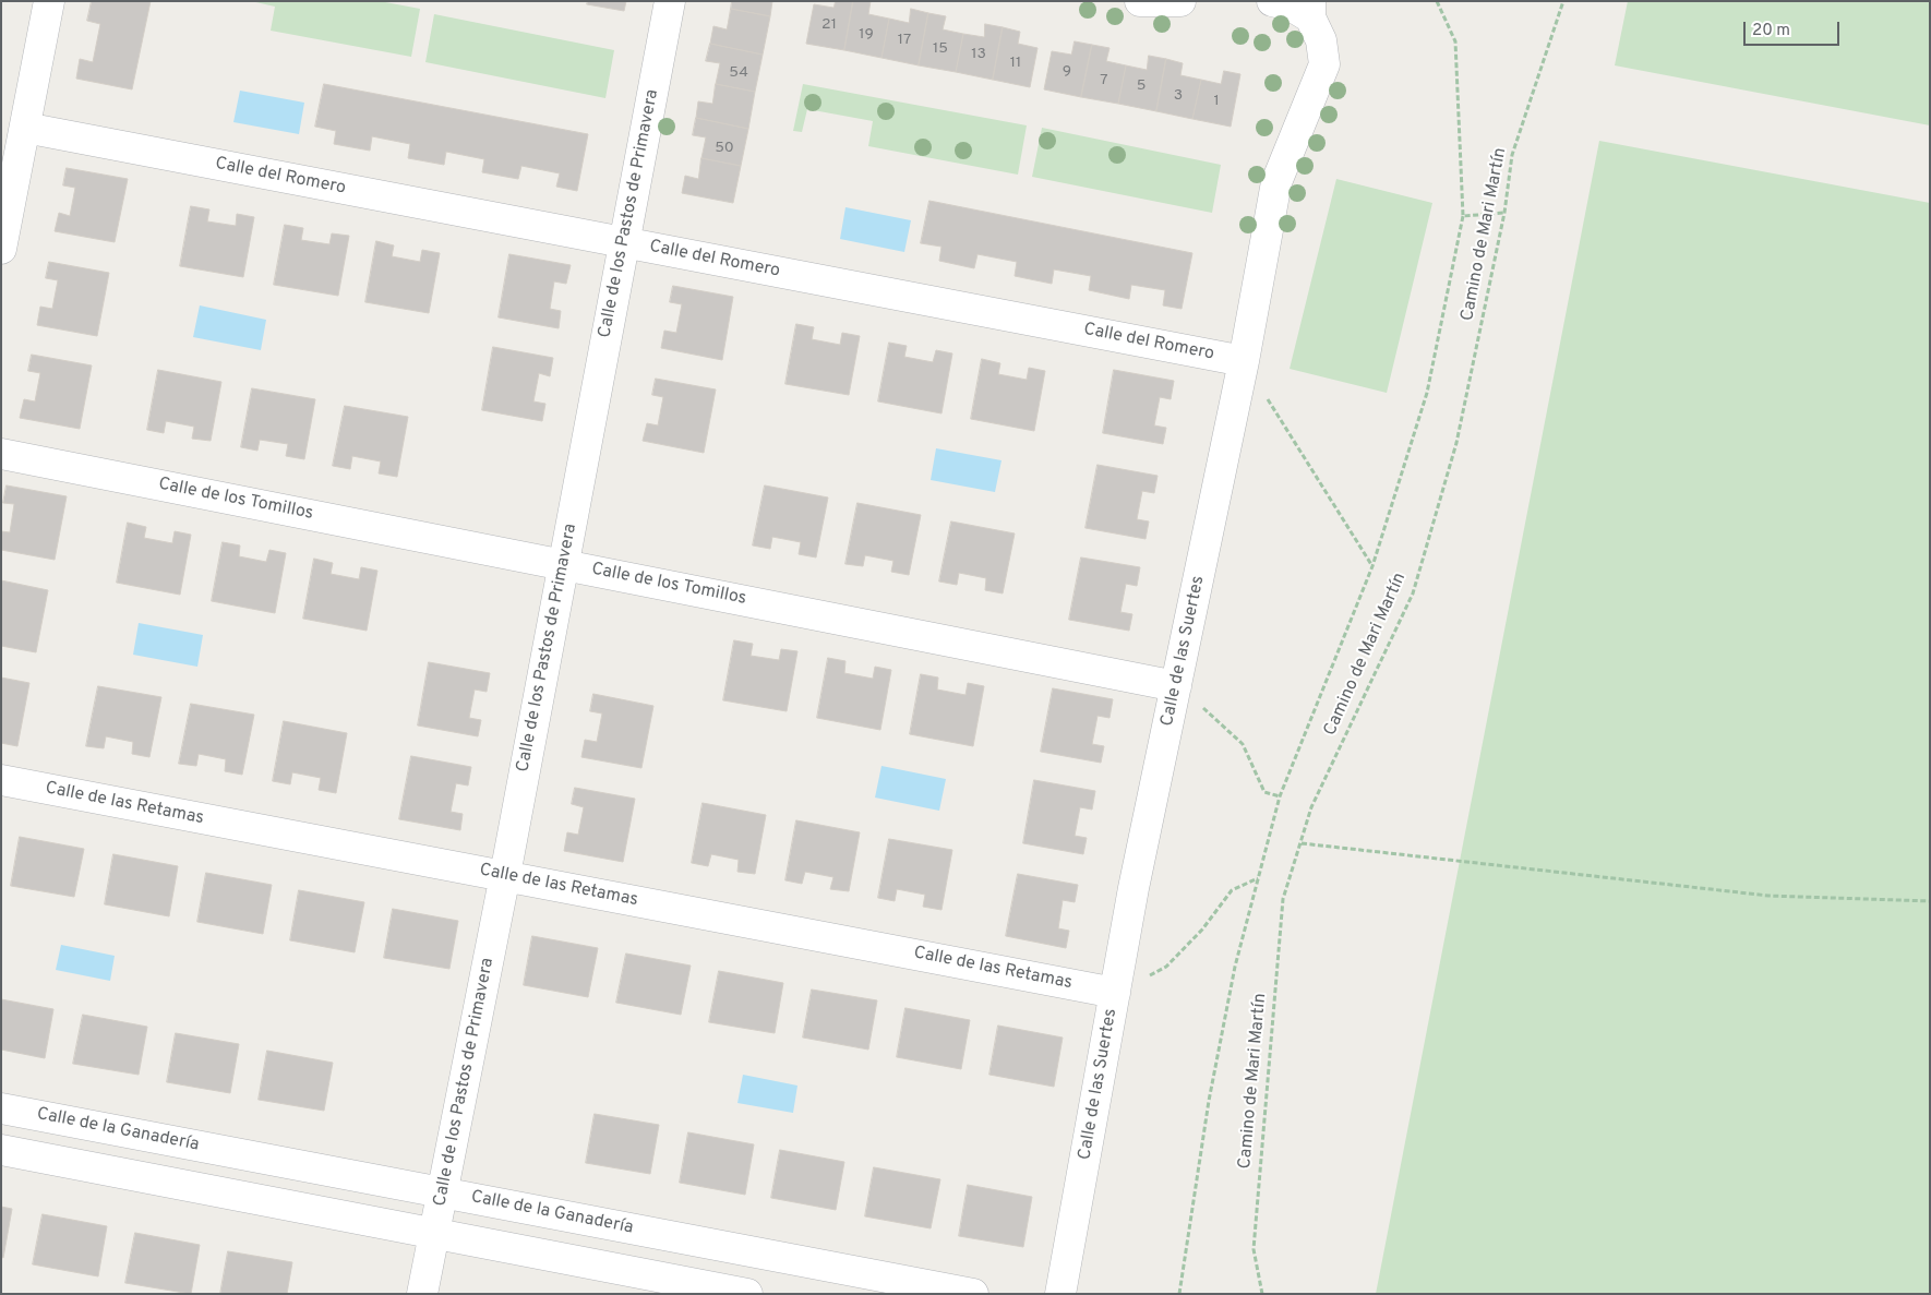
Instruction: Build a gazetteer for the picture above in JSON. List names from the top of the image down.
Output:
{
  "streets": {
    "street": [
      "Calle del Romero",
      "Calle de los Pastos de Primavera",
      "Calle de los Tomillos",
      "Calle de las Suertes",
      "Calle de las Retamas",
      "Calle de la Ganadería"
    ],
    "path": ["Camino de Mari Martín"]
  },
  "crossings": [
    ["Calle del Romero", "Calle de los Pastos de Primavera"],
    ["Calle del Romero", "Calle de las Suertes"],
    ["Calle de los Pastos de Primavera", "Calle de los Tomillos"],
    ["Calle de los Pastos de Primavera", "Calle de las Retamas"],
    ["Calle de los Pastos de Primavera", "Calle de la Ganadería"],
    ["Calle de los Tomillos", "Calle de las Suertes"],
    ["Calle de las Suertes", "Calle de las Retamas"]
  ],
  "house_numbers": [
    "21",
    "19",
    "17",
    "15",
    "13",
    "11",
    "9",
    "54",
    "7",
    "5",
    "3",
    "1",
    "50"
  ],
  "scale_bar": "20 m"
}
